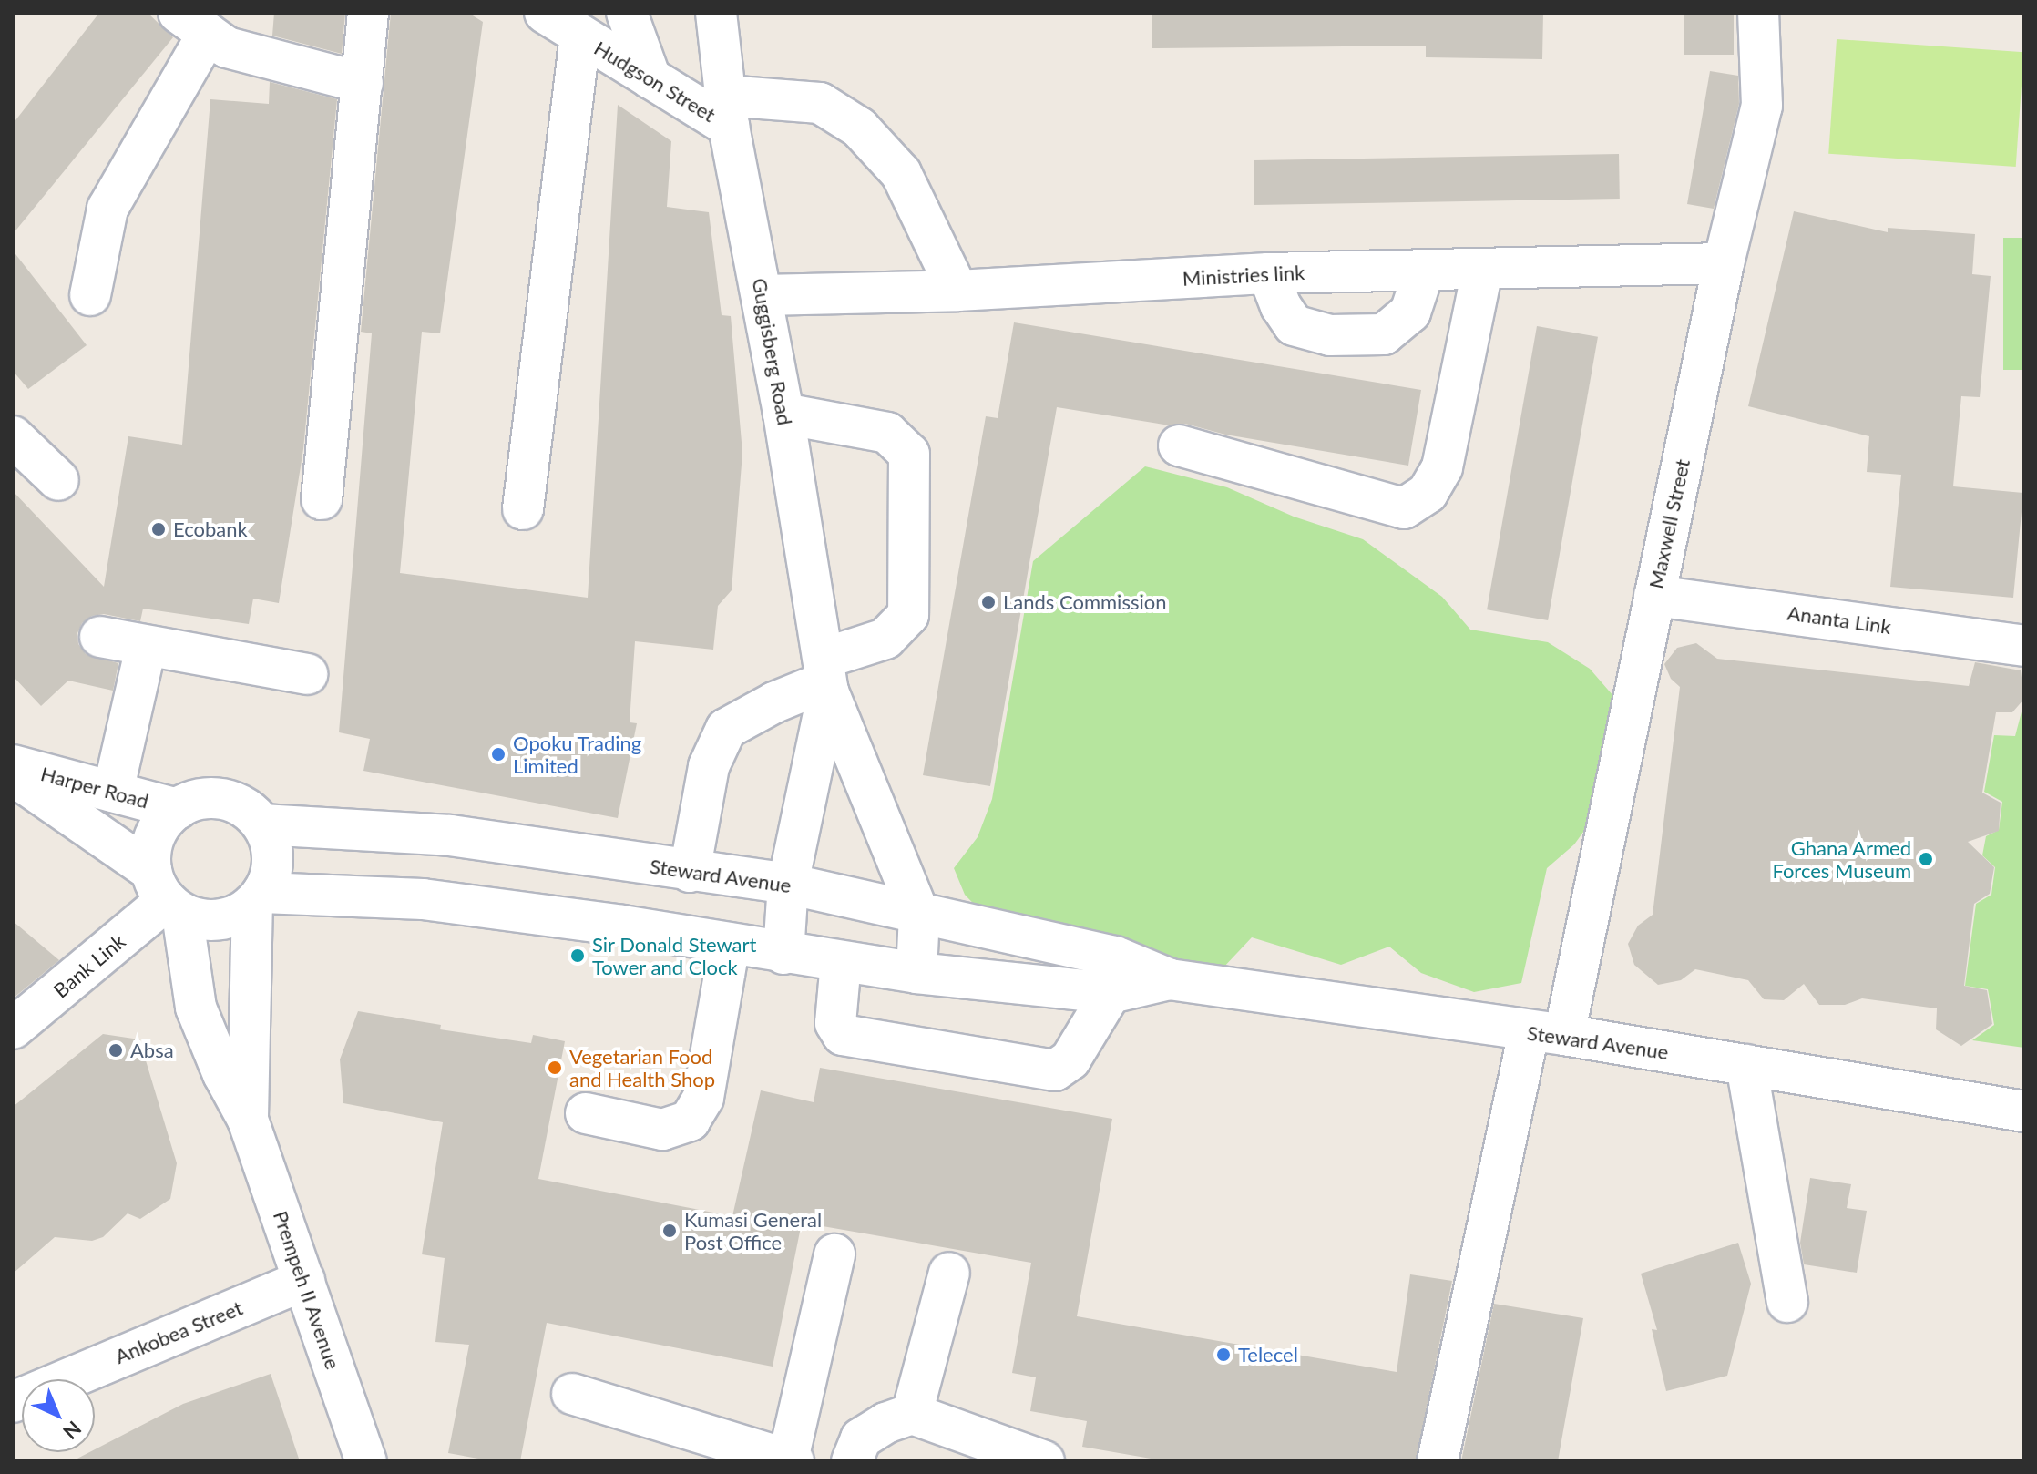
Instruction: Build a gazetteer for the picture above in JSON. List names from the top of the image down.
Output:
{
  "streets": {
    "street": [
      "Hudgson Street",
      "Ministries link",
      "Guggisberg Road",
      "Maxwell Street",
      "Ananta Link",
      "Harper Road",
      "Steward Avenue",
      "Bank Link",
      "Prempeh II Avenue",
      "Ankobea Street"
    ]
  },
  "crossings": [
    ["Hudgson Street", "Guggisberg Road"],
    ["Ministries link", "Guggisberg Road"],
    ["Ministries link", "Maxwell Street"],
    ["Guggisberg Road", "Steward Avenue"],
    ["Maxwell Street", "Ananta Link"],
    ["Maxwell Street", "Steward Avenue"],
    ["Harper Road", "Steward Avenue"],
    ["Harper Road", "Bank Link"],
    ["Harper Road", "Prempeh II Avenue"],
    ["Steward Avenue", "Bank Link"],
    ["Steward Avenue", "Prempeh II Avenue"],
    ["Bank Link", "Prempeh II Avenue"],
    ["Prempeh II Avenue", "Ankobea Street"]
  ],
  "places": [
    "Ecobank",
    "Lands Commission",
    "Opoku Trading Limited",
    "Ghana Armed Forces Museum",
    "Sir Donald Stewart Tower and Clock",
    "Absa",
    "Vegetarian Food and Health Shop",
    "Kumasi General Post Office",
    "Telecel"
  ],
  "north": "bottom right"
}
